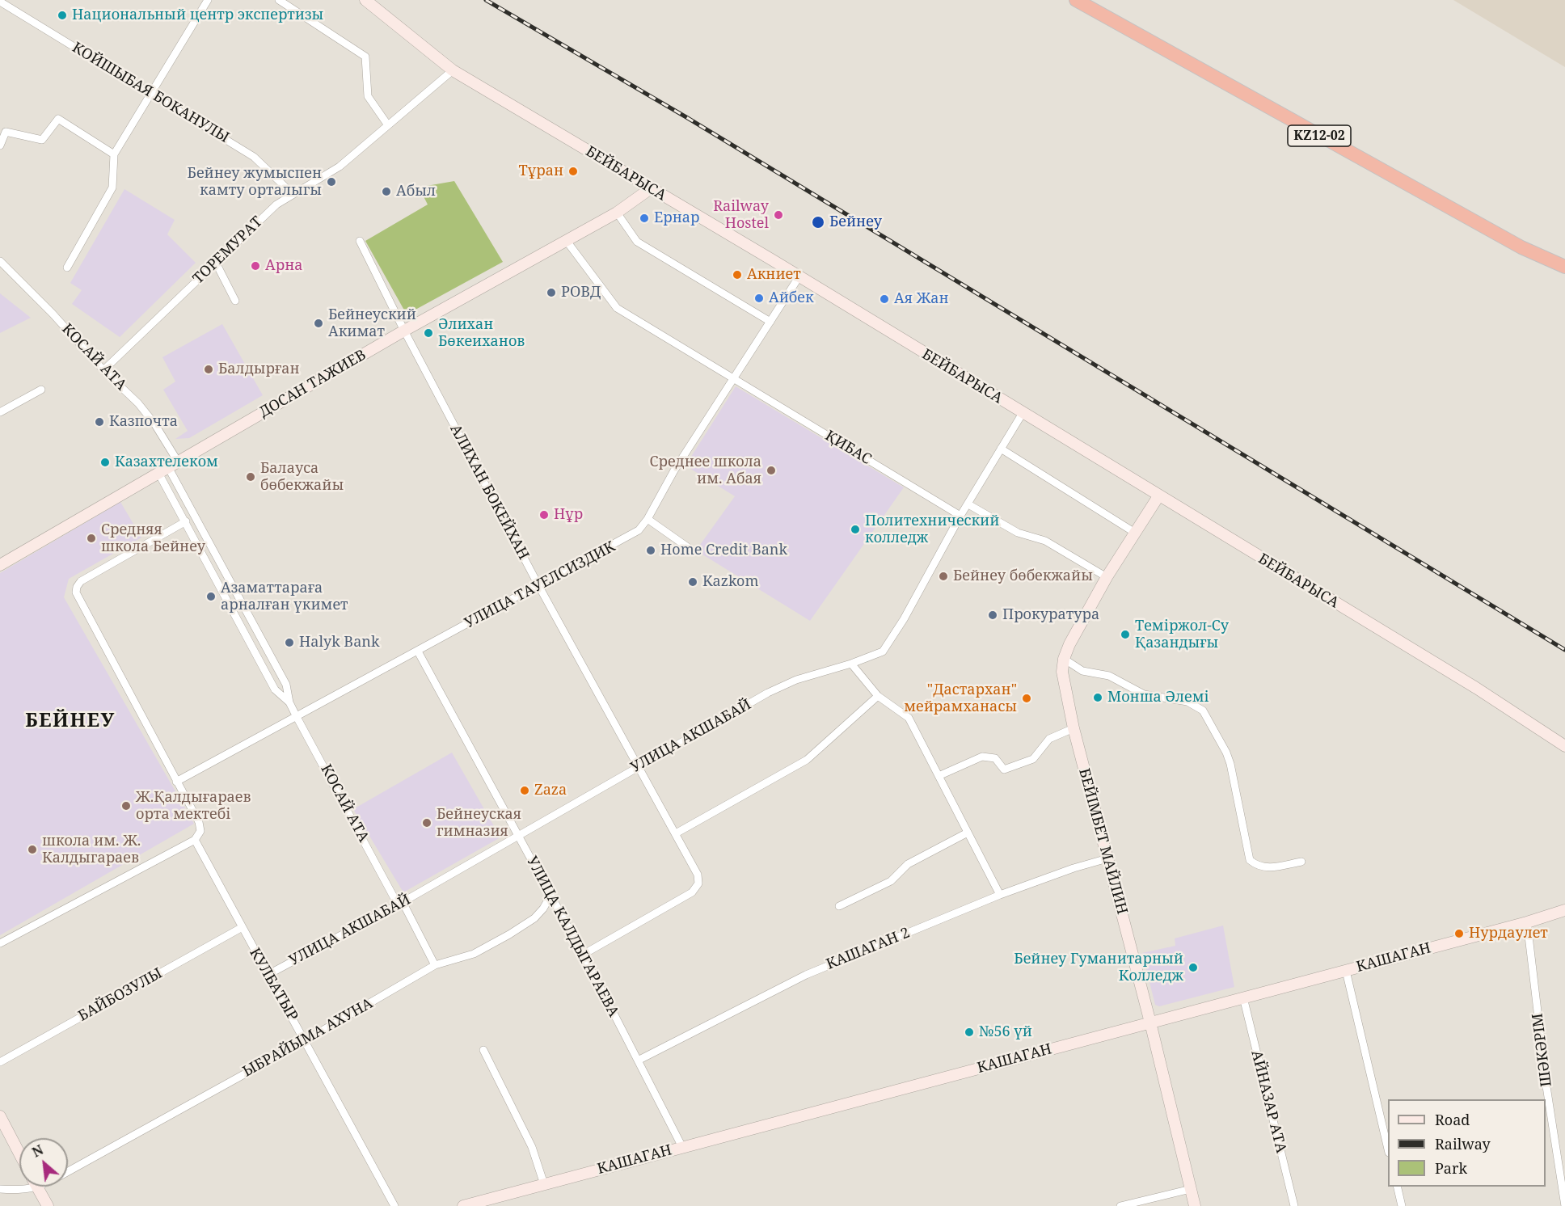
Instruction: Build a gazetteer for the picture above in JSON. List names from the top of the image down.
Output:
{
  "streets": {
    "highway": ["KZ12-02"],
    "street": [
      "КОЙШЫБАЯ БОКАНУЛЫ",
      "БЕЙБАРЫСА",
      "ТОРЕМУРАТ",
      "КОСАЙ АТА",
      "ДОСАН ТАЖИЕВ",
      "ҚИБАС",
      "АЛИХАН БОКЕЙХАН",
      "УЛИЦА ТАУЕЛСИЗДИК",
      "УЛИЦА АКШАБАЙ",
      "БЕЙІМБЕТ МАЙЛИН",
      "УЛИЦА КАЛДЫГАРАЕВА",
      "КАШАГАН 2",
      "КАШАГАН",
      "КУЛБАТЫР",
      "БАЙБОЗУЛЫ",
      "ЫБРАЙЫМА АХУНА",
      "ШӘКӘРІМ",
      "АЙНАЗАР АТА"
    ]
  },
  "crossings": [
    ["КОЙШЫБАЯ БОКАНУЛЫ", "ТОРЕМУРАТ"],
    ["БЕЙБАРЫСА", "ТОРЕМУРАТ"],
    ["БЕЙБАРЫСА", "ДОСАН ТАЖИЕВ"],
    ["БЕЙБАРЫСА", "УЛИЦА ТАУЕЛСИЗДИК"],
    ["БЕЙБАРЫСА", "УЛИЦА АКШАБАЙ"],
    ["БЕЙБАРЫСА", "БЕЙІМБЕТ МАЙЛИН"],
    ["ТОРЕМУРАТ", "КОСАЙ АТА"],
    ["КОСАЙ АТА", "ДОСАН ТАЖИЕВ"],
    ["КОСАЙ АТА", "УЛИЦА ТАУЕЛСИЗДИК"],
    ["КОСАЙ АТА", "УЛИЦА АКШАБАЙ"],
    ["КОСАЙ АТА", "ЫБРАЙЫМА АХУНА"],
    ["ДОСАН ТАЖИЕВ", "ҚИБАС"],
    ["ДОСАН ТАЖИЕВ", "АЛИХАН БОКЕЙХАН"],
    ["ҚИБАС", "УЛИЦА ТАУЕЛСИЗДИК"],
    ["ҚИБАС", "УЛИЦА АКШАБАЙ"],
    ["АЛИХАН БОКЕЙХАН", "УЛИЦА ТАУЕЛСИЗДИК"],
    ["АЛИХАН БОКЕЙХАН", "УЛИЦА АКШАБАЙ"],
    ["АЛИХАН БОКЕЙХАН", "УЛИЦА КАЛДЫГАРАЕВА"],
    ["УЛИЦА ТАУЕЛСИЗДИК", "УЛИЦА КАЛДЫГАРАЕВА"],
    ["УЛИЦА АКШАБАЙ", "УЛИЦА КАЛДЫГАРАЕВА"],
    ["УЛИЦА АКШАБАЙ", "КУЛБАТЫР"],
    ["БЕЙІМБЕТ МАЙЛИН", "КАШАГАН 2"],
    ["БЕЙІМБЕТ МАЙЛИН", "КАШАГАН"],
    ["УЛИЦА КАЛДЫГАРАЕВА", "КАШАГАН 2"],
    ["УЛИЦА КАЛДЫГАРАЕВА", "КАШАГАН"],
    ["УЛИЦА КАЛДЫГАРАЕВА", "ЫБРАЙЫМА АХУНА"],
    ["КАШАГАН", "ШӘКӘРІМ"],
    ["КАШАГАН", "АЙНАЗАР АТА"],
    ["КУЛБАТЫР", "БАЙБОЗУЛЫ"],
    ["КУЛБАТЫР", "ЫБРАЙЫМА АХУНА"]
  ],
  "districts": ["БЕЙНЕУ"],
  "places": [
    "Национальный центр экспертизы",
    "Тұран",
    "Бейнеу жумыспен камту орталыгы",
    "Абыл",
    "Railway Hostel",
    "Ернар",
    "Бейнеу",
    "Арна",
    "Акниет",
    "РОВД",
    "Айбек",
    "Ая Жан",
    "Бейнеуский Акимат",
    "Әлихан Бөкеиханов",
    "Балдырған",
    "Казпочта",
    "Казахтелеком",
    "Среднее школа им. Абая",
    "Балауса бөбекжайы",
    "Нұр",
    "Политехнический колледж",
    "Средняя школа Бейнеу",
    "Home Credit Bank",
    "Бейнеу бөбекжайы",
    "Kazkom",
    "Азаматтараға арналған үкимет",
    "Прокуратура",
    "Теміржол-Су Қазандығы",
    "Halyk Bank",
    "Монша Әлемі",
    "\"Дастархан\" мейрамханасы",
    "Zaza",
    "Ж.Қалдығараев орта мектебі",
    "Бейнеуская гимназия",
    "школа им. Ж. Калдыгараев",
    "Нурдаулет",
    "Бейнеу Гуманитарный Колледж",
    "№56 үй"
  ],
  "legend": ["Road", "Railway", "Park"],
  "north": "top left"
}
